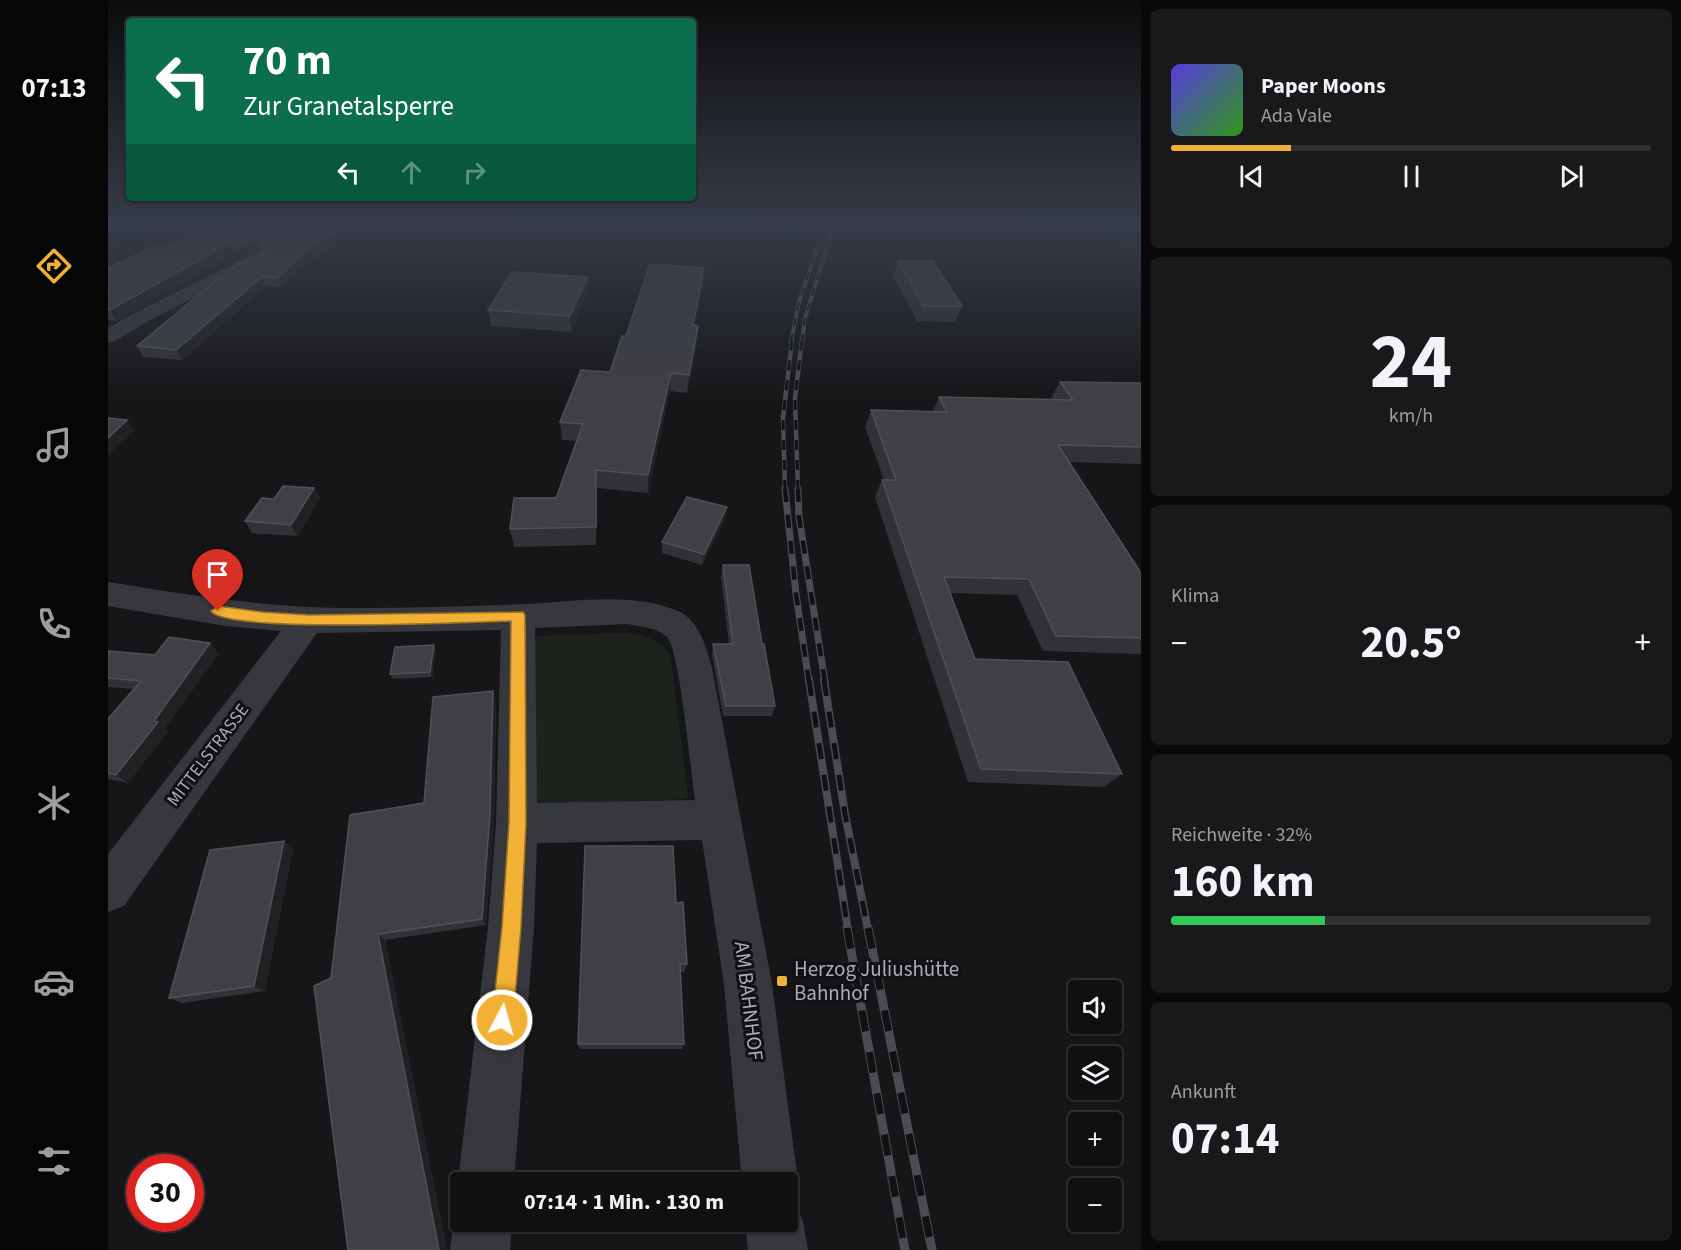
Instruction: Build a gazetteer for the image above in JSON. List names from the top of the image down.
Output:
{
  "streets": {
    "street": ["MITTELSTRASSE", "AM BAHNHOF"]
  },
  "crossings": [
    ["MITTELSTRASSE", "AM BAHNHOF"]
  ],
  "places": {
    "transit": ["Herzog Juliushütte Bahnhof"]
  },
  "page": {
    "tabs": "07:13",
    "turn": ["70 m", "Zur Granetalsperre"],
    "song": ["Paper Moons", "Ada Vale"],
    "tile": [
      ["24", "km/h"],
      "Klima",
      ["Reichweite · 32%", "160 km"],
      ["Ankunft", "07:14"]
    ],
    "heat": ["−", "20.5°", "+"],
    "map_buttons": ["+", "−"],
    "limit": "30",
    "trip": "07:14 · 1 Min. · 130 m"
  }
}
